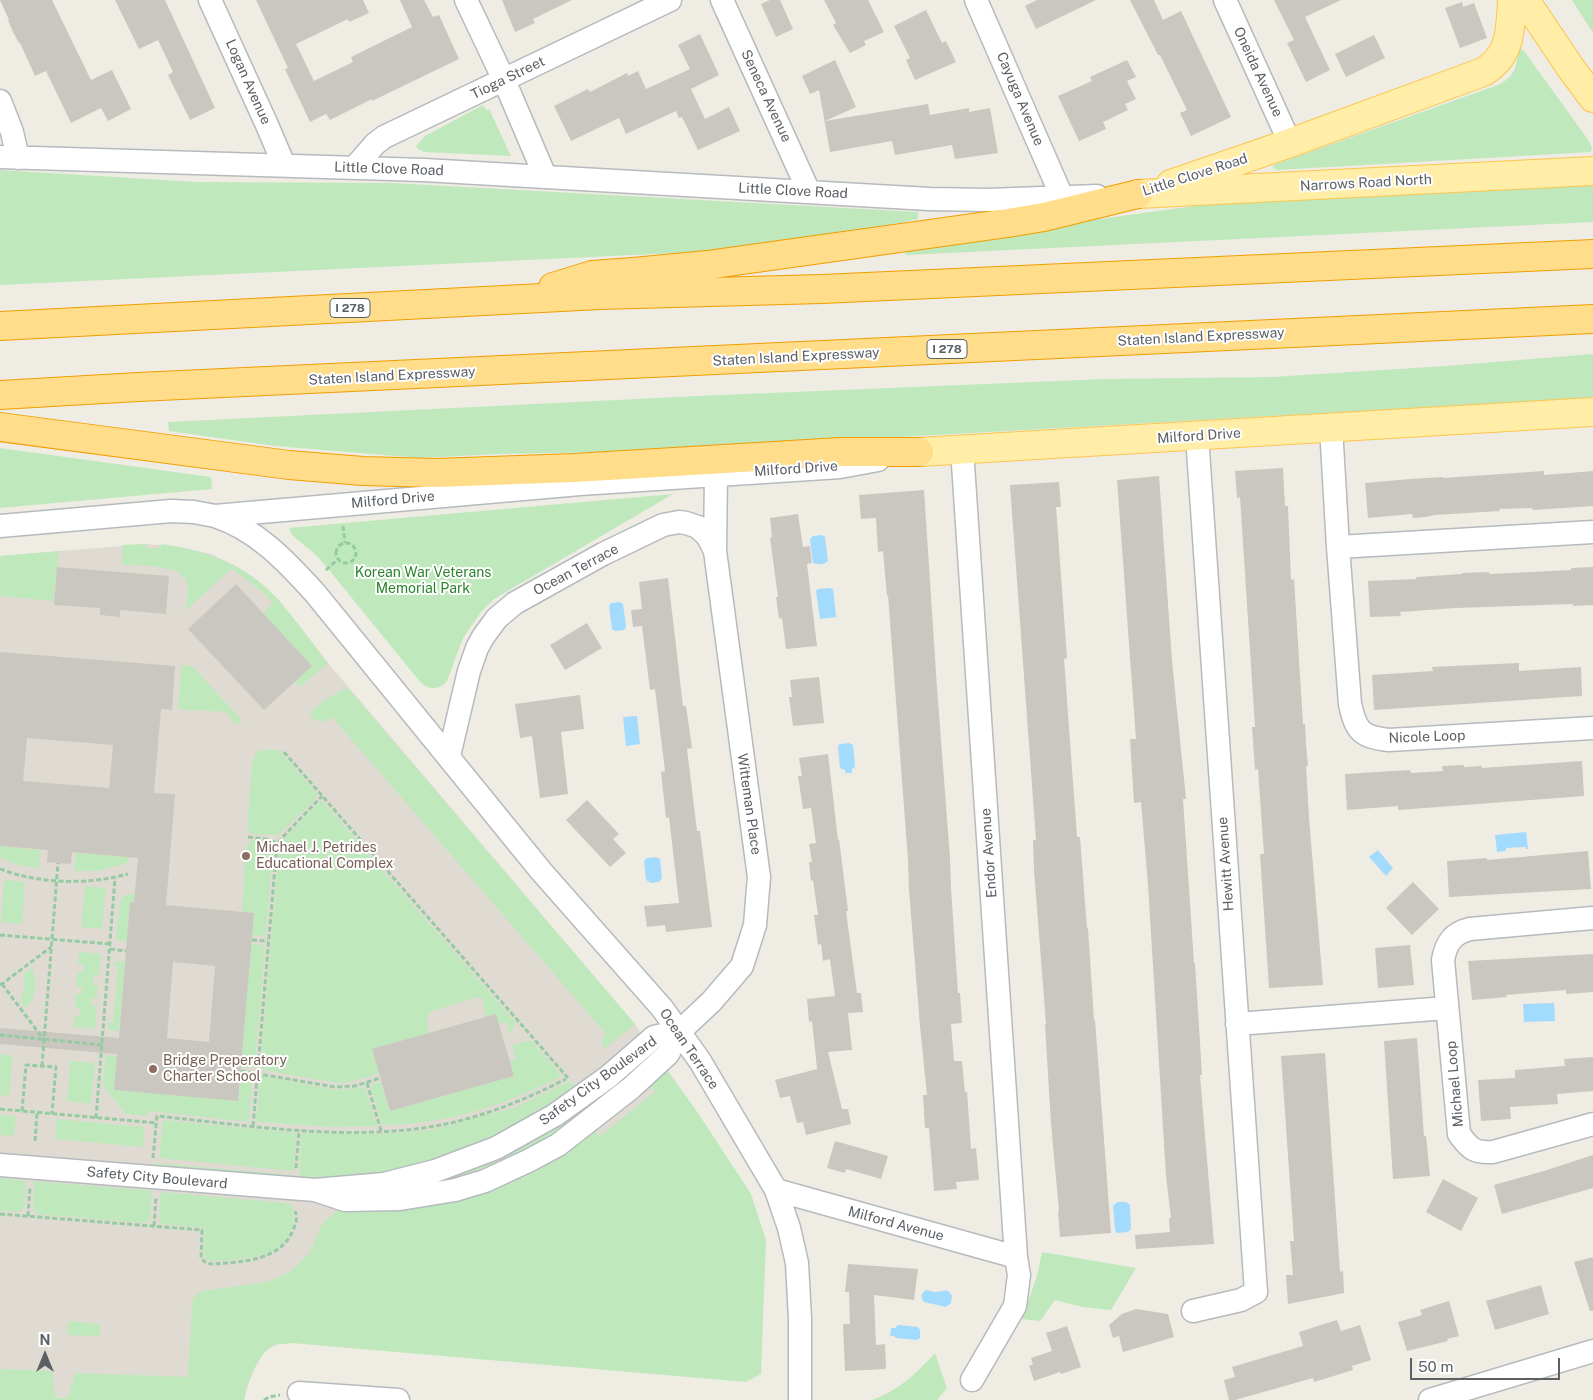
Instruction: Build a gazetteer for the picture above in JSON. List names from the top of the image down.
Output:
{
  "streets": {
    "highway": ["I 278", "Staten Island Expressway"],
    "main road": ["Little Clove Road", "Narrows Road North", "Milford Drive"],
    "street": [
      "Oneida Avenue",
      "Tioga Street",
      "Logan Avenue",
      "Seneca Avenue",
      "Cayuga Avenue",
      "Ocean Terrace",
      "Nicole Loop",
      "Witteman Place",
      "Endor Avenue",
      "Hewitt Avenue",
      "Safety City Boulevard",
      "Michael Loop",
      "Milford Avenue"
    ]
  },
  "crossings": [
    ["Oneida Avenue", "Little Clove Road"],
    ["Tioga Street", "Little Clove Road"],
    ["Logan Avenue", "Little Clove Road"],
    ["Seneca Avenue", "Little Clove Road"],
    ["Cayuga Avenue", "Little Clove Road"],
    ["Little Clove Road", "Narrows Road North"],
    ["Milford Drive", "Ocean Terrace"],
    ["Milford Drive", "Nicole Loop"],
    ["Milford Drive", "Endor Avenue"],
    ["Milford Drive", "Hewitt Avenue"],
    ["Ocean Terrace", "Witteman Place"],
    ["Ocean Terrace", "Safety City Boulevard"],
    ["Ocean Terrace", "Milford Avenue"],
    ["Witteman Place", "Safety City Boulevard"],
    ["Endor Avenue", "Milford Avenue"]
  ],
  "parks": ["Korean War Veterans Memorial Park"],
  "places": ["Michael J. Petrides Educational Complex", "Bridge Preperatory Charter School"],
  "scale_bar": "50 m",
  "north": "top"
}
